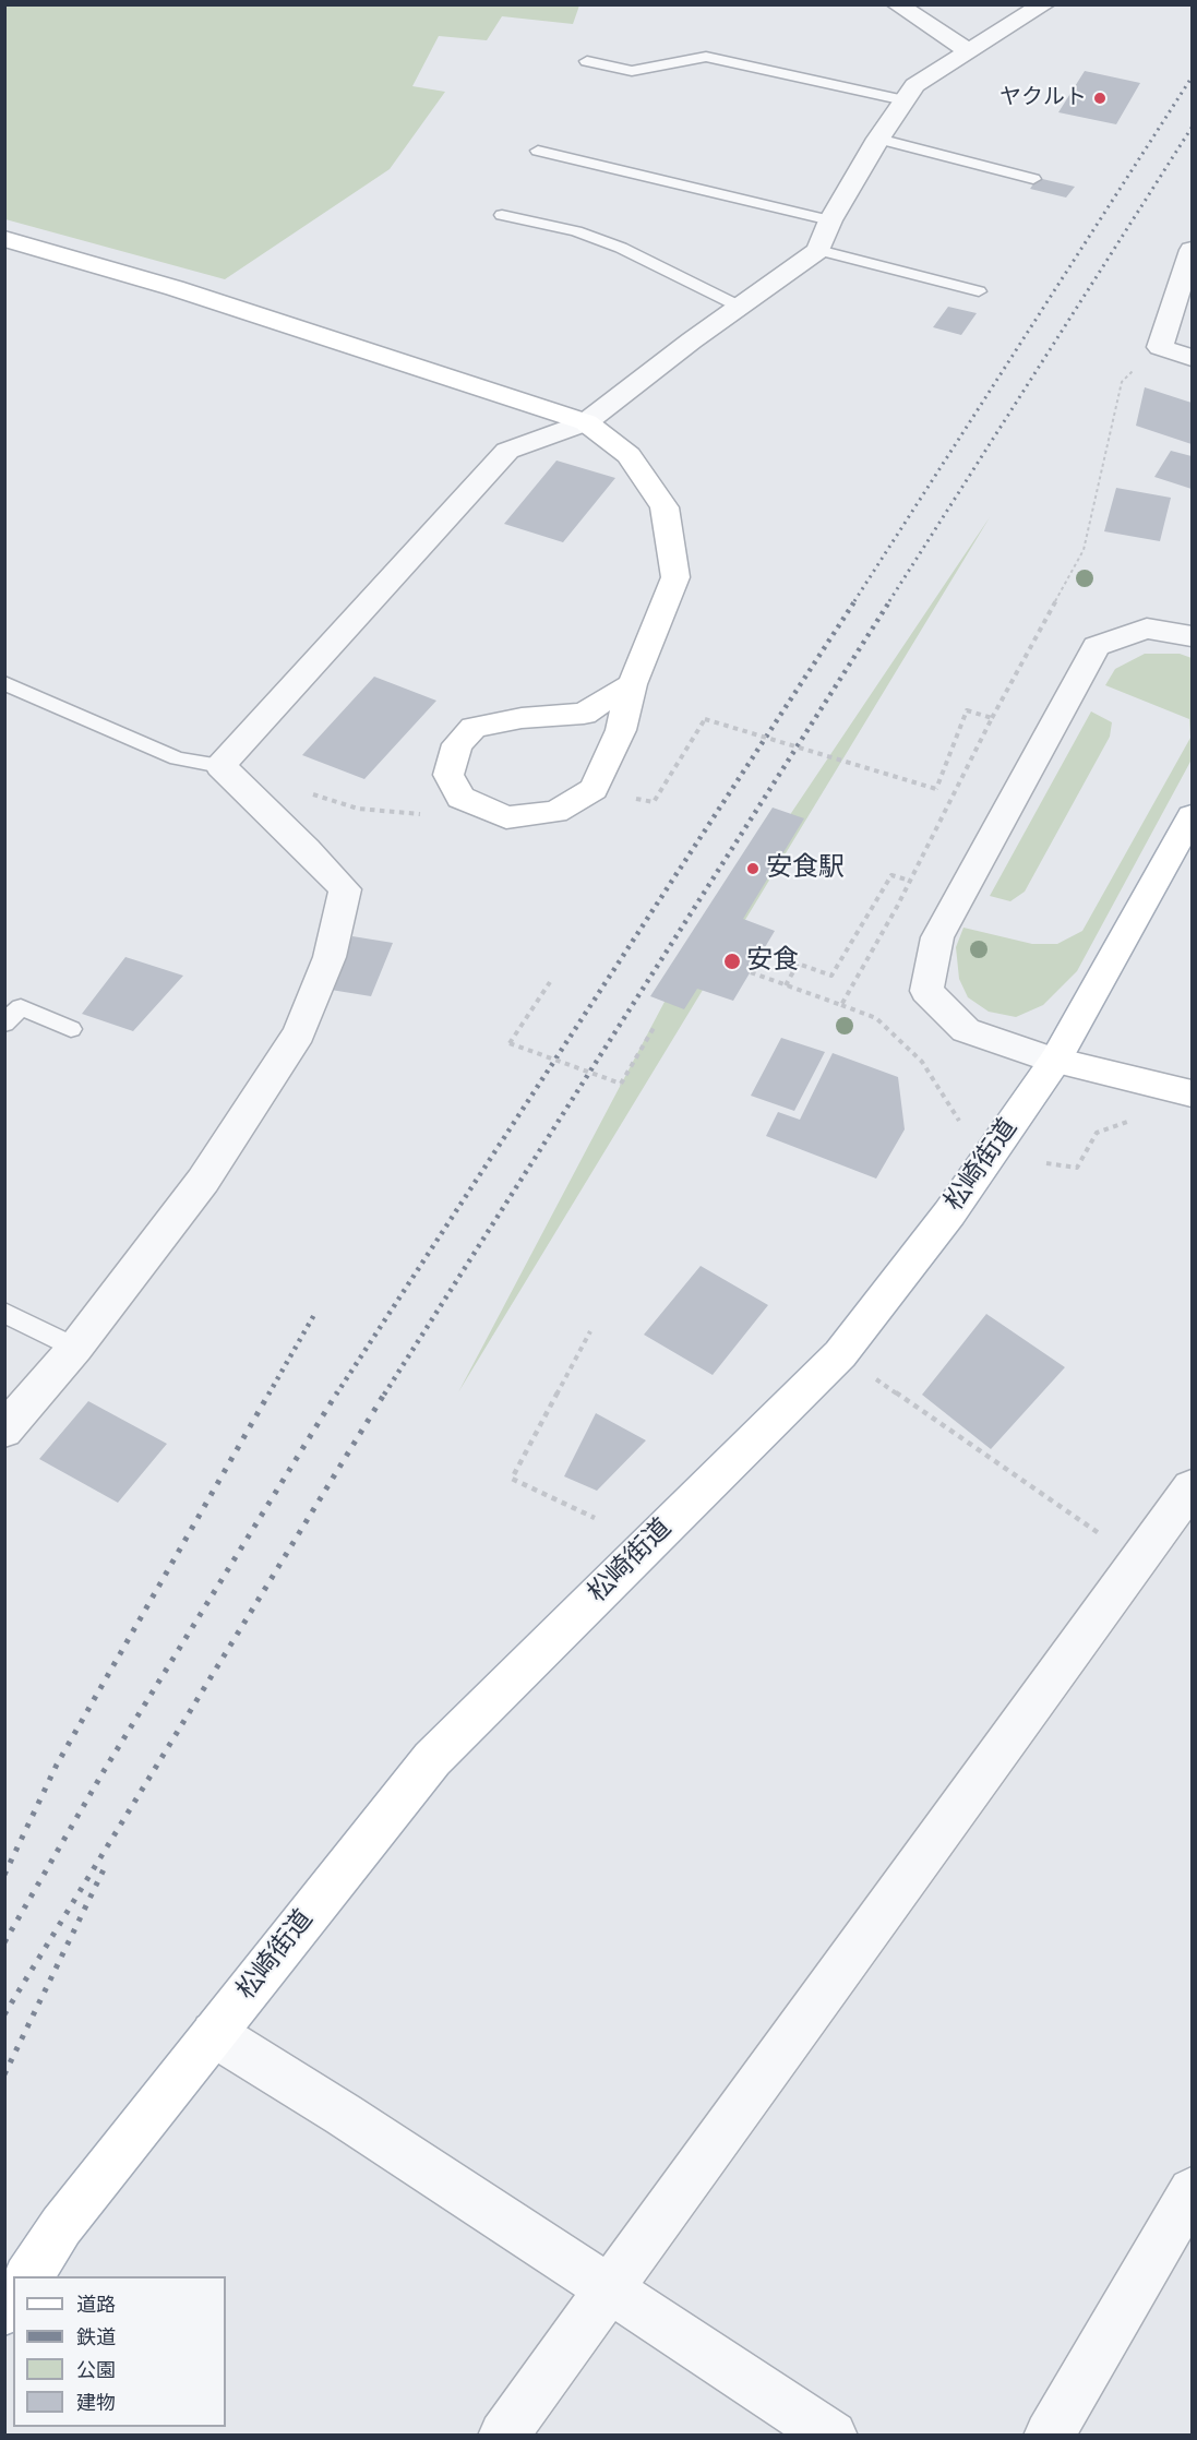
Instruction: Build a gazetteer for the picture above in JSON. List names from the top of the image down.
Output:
{
  "streets": {
    "street": ["松崎街道"]
  },
  "places": ["ヤクルト", "安食駅", "安食"],
  "legend": [
    "道路",
    "鉄道",
    "公園",
    "建物"
  ]
}
